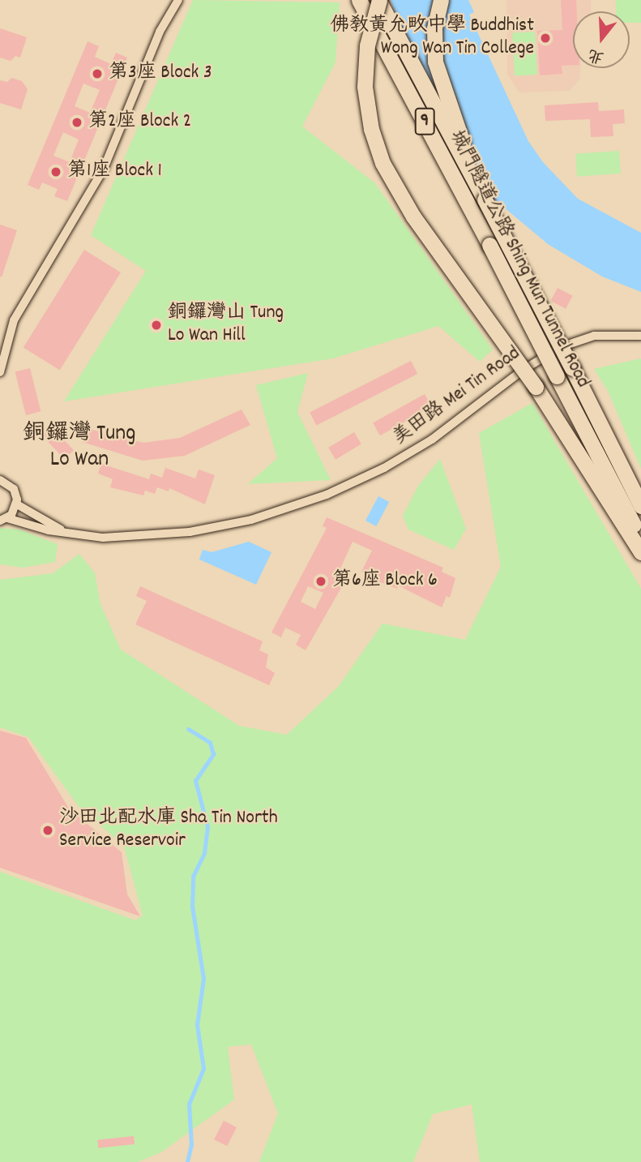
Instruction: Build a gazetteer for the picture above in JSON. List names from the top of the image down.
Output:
{
  "streets": {
    "highway": ["9", "城門隧道公路 Shing Mun Tunnel Road"],
    "street": ["美田路 Mei Tin Road"]
  },
  "districts": ["銅鑼灣 Tung Lo Wan"],
  "places": [
    "佛教黃允畋中學 Buddhist Wong Wan Tin College",
    "第3座 Block 3",
    "第2座 Block 2",
    "第1座 Block 1",
    "銅鑼灣山 Tung Lo Wan Hill",
    "第6座 Block 6",
    "沙田北配水庫 Sha Tin North Service Reservoir"
  ],
  "north": "bottom"
}
